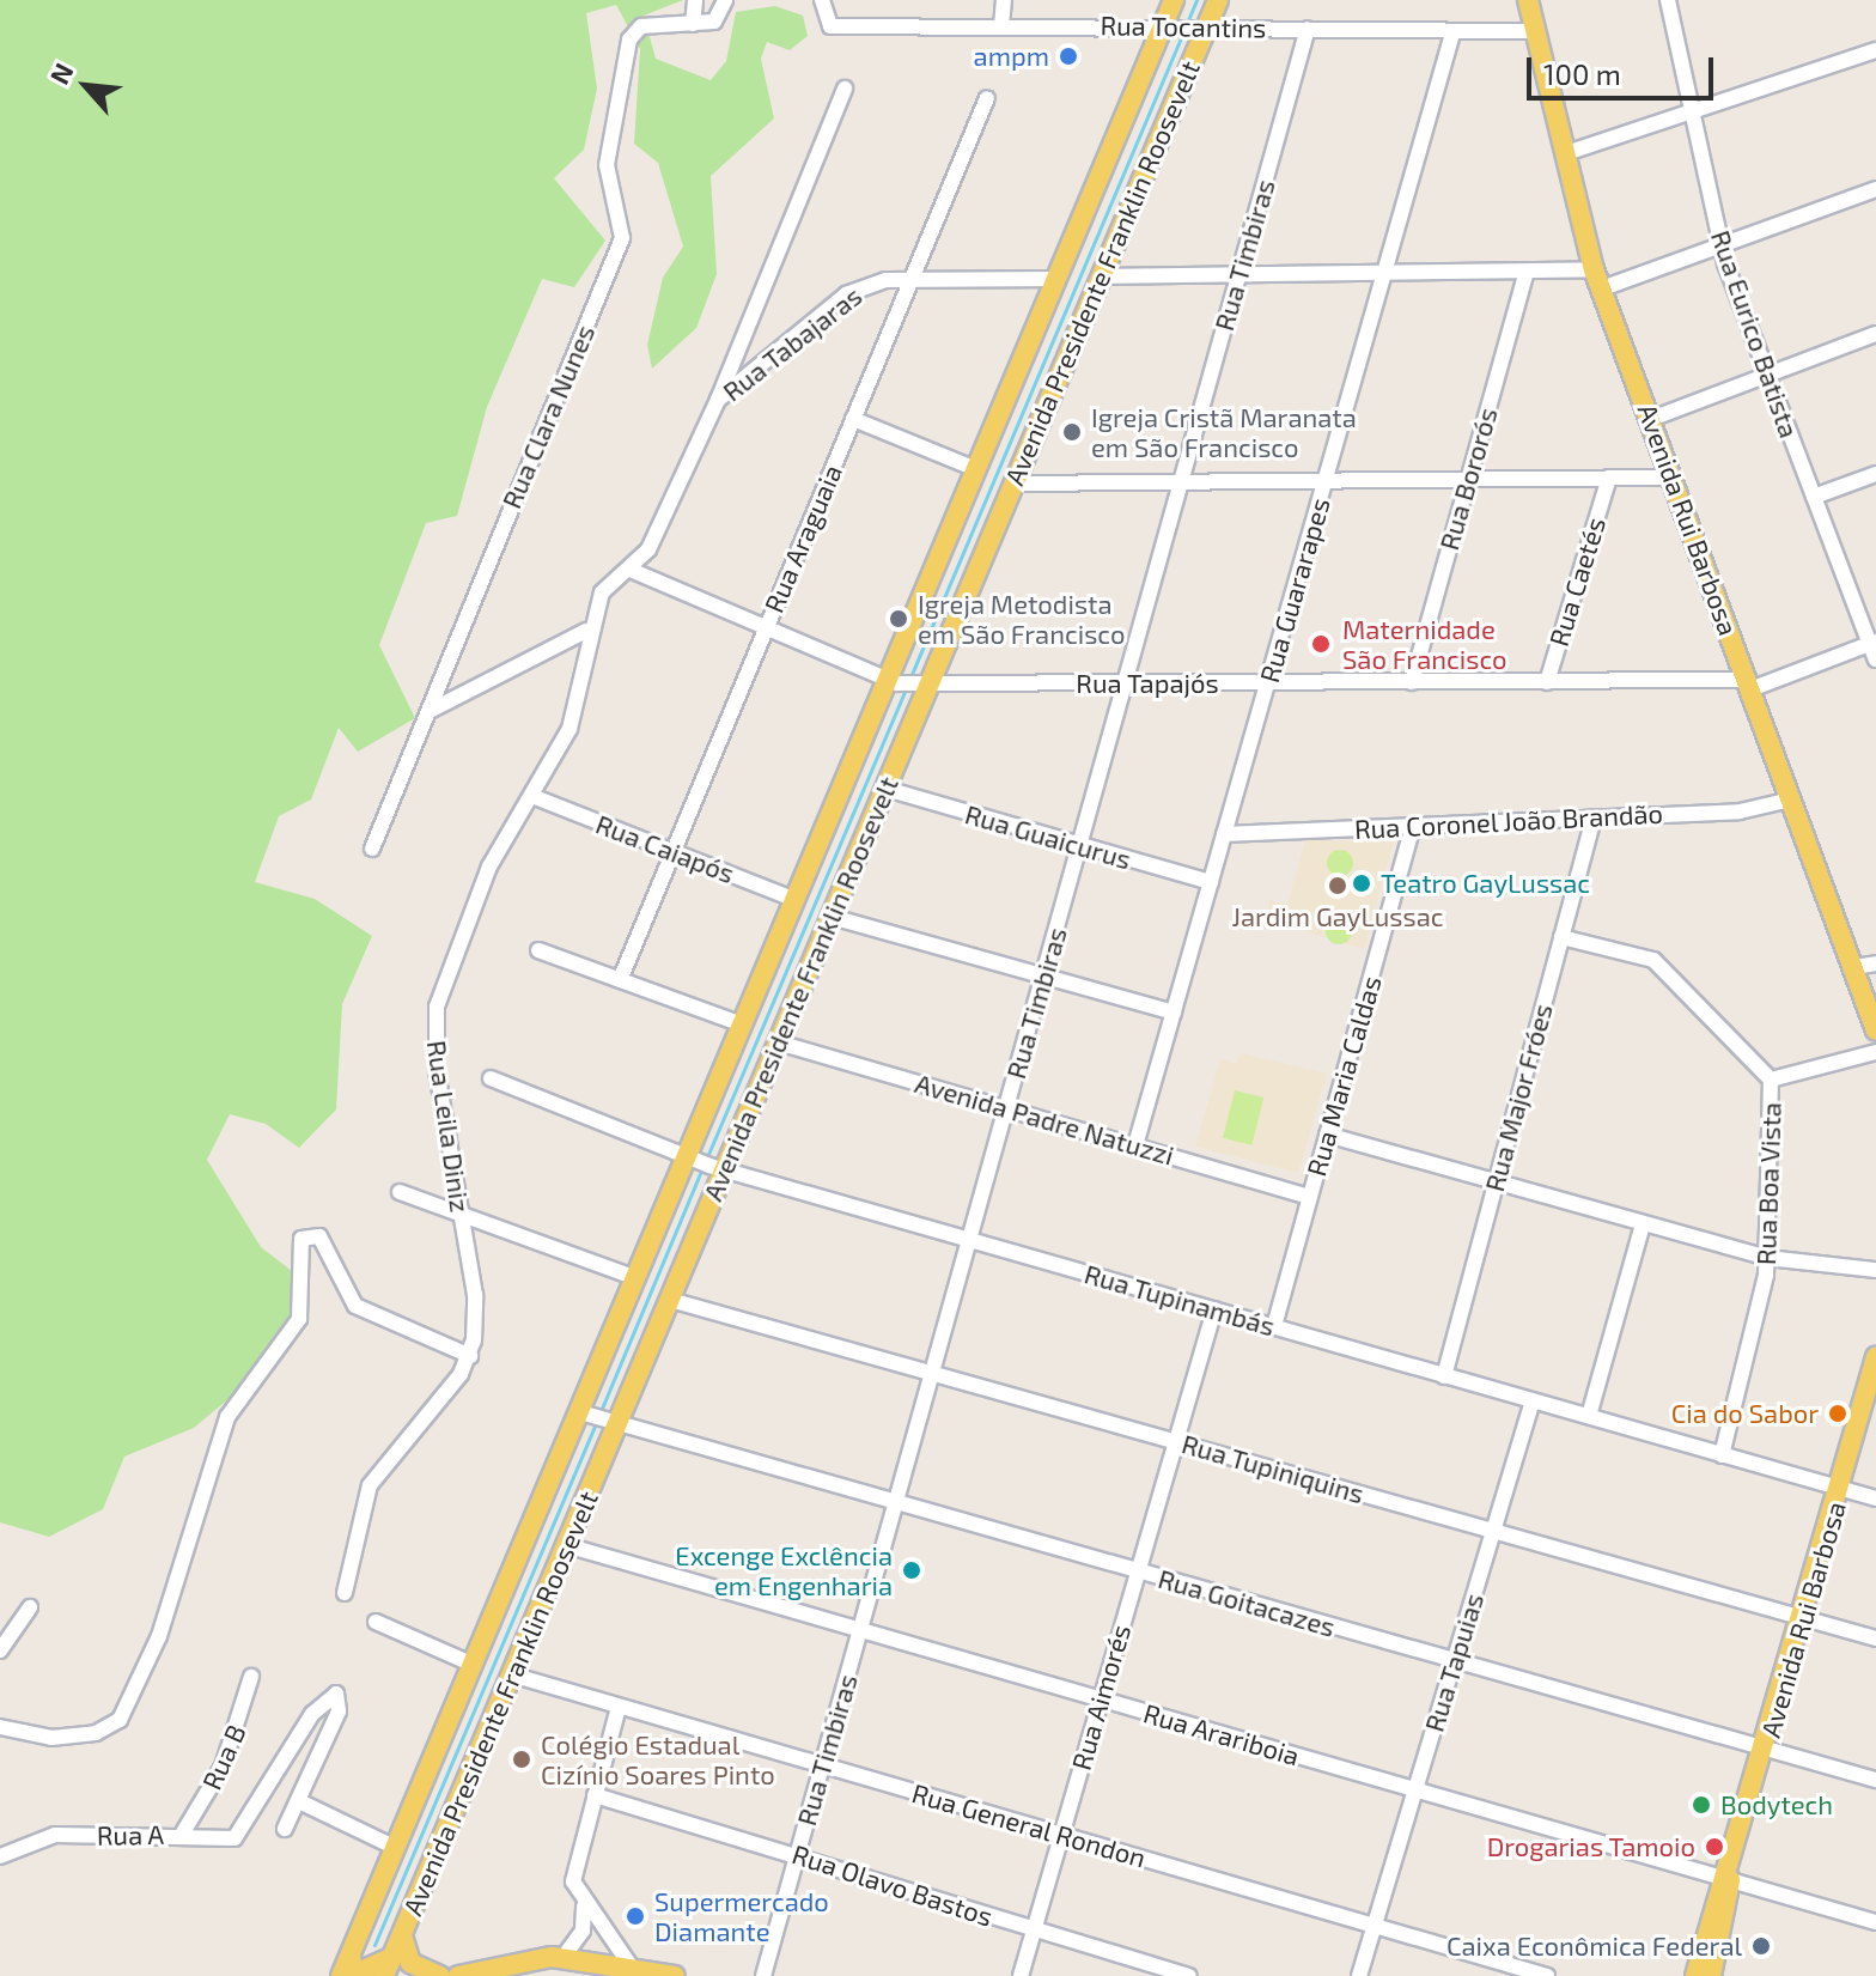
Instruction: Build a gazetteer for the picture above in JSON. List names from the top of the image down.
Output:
{
  "streets": {
    "main road": ["Avenida Presidente Franklin Roosevelt", "Avenida Rui Barbosa"],
    "street": [
      "Rua Tocantins",
      "Rua Timbiras",
      "Rua Eurico Batista",
      "Rua Tabajaras",
      "Rua Clara Nunes",
      "Rua Bororós",
      "Rua Araguaia",
      "Rua Caetés",
      "Rua Guararapes",
      "Rua Tapajós",
      "Rua Coronel João Brandão",
      "Rua Guaicurus",
      "Rua Caiapós",
      "Rua Maria Caldas",
      "Rua Major Fróes",
      "Avenida Padre Natuzzi",
      "Rua Leila Diniz",
      "Rua Boa Vista",
      "Rua Tupinambás",
      "Rua Tupiniquins",
      "Rua Goitacazes",
      "Rua Tapuias",
      "Rua Aimorés",
      "Rua Arariboia",
      "Rua B",
      "Rua General Rondon",
      "Rua A",
      "Rua Olavo Bastos"
    ]
  },
  "crossings": [
    ["Rua Tocantins", "Rua Timbiras"],
    ["Rua Tocantins", "Avenida Presidente Franklin Roosevelt"],
    ["Rua Tocantins", "Avenida Rui Barbosa"],
    ["Rua Tocantins", "Rua Guararapes"],
    ["Rua Timbiras", "Rua Tapajós"],
    ["Rua Timbiras", "Rua Guaicurus"],
    ["Rua Timbiras", "Avenida Padre Natuzzi"],
    ["Rua Timbiras", "Rua Tupinambás"],
    ["Rua Timbiras", "Rua Tupiniquins"],
    ["Rua Timbiras", "Rua Goitacazes"],
    ["Rua Timbiras", "Rua Arariboia"],
    ["Rua Timbiras", "Rua General Rondon"],
    ["Rua Timbiras", "Rua Olavo Bastos"],
    ["Avenida Presidente Franklin Roosevelt", "Rua Tabajaras"],
    ["Avenida Presidente Franklin Roosevelt", "Rua Tapajós"],
    ["Avenida Presidente Franklin Roosevelt", "Rua Guaicurus"],
    ["Avenida Presidente Franklin Roosevelt", "Rua Caiapós"],
    ["Avenida Presidente Franklin Roosevelt", "Avenida Padre Natuzzi"],
    ["Avenida Presidente Franklin Roosevelt", "Rua Tupinambás"],
    ["Avenida Presidente Franklin Roosevelt", "Rua Tupiniquins"],
    ["Avenida Presidente Franklin Roosevelt", "Rua Goitacazes"],
    ["Avenida Presidente Franklin Roosevelt", "Rua Arariboia"],
    ["Avenida Presidente Franklin Roosevelt", "Rua General Rondon"],
    ["Rua Tabajaras", "Rua Araguaia"],
    ["Rua Tabajaras", "Rua Tapajós"],
    ["Rua Tabajaras", "Rua Leila Diniz"],
    ["Rua Bororós", "Rua Tapajós"],
    ["Avenida Rui Barbosa", "Rua Tapajós"],
    ["Avenida Rui Barbosa", "Rua Coronel João Brandão"],
    ["Avenida Rui Barbosa", "Rua Tupinambás"],
    ["Avenida Rui Barbosa", "Rua Tupiniquins"],
    ["Avenida Rui Barbosa", "Rua Goitacazes"],
    ["Avenida Rui Barbosa", "Rua Arariboia"],
    ["Rua Araguaia", "Rua Tapajós"],
    ["Rua Araguaia", "Rua Caiapós"],
    ["Rua Caetés", "Rua Tapajós"],
    ["Rua Guararapes", "Rua Tapajós"],
    ["Rua Guararapes", "Rua Coronel João Brandão"],
    ["Rua Guararapes", "Rua Guaicurus"],
    ["Rua Guararapes", "Avenida Padre Natuzzi"],
    ["Rua Tapajós", "Rua Leila Diniz"],
    ["Rua Coronel João Brandão", "Rua Maria Caldas"],
    ["Rua Coronel João Brandão", "Rua Major Fróes"],
    ["Rua Caiapós", "Rua Leila Diniz"],
    ["Rua Maria Caldas", "Avenida Padre Natuzzi"],
    ["Rua Maria Caldas", "Rua Tupinambás"],
    ["Rua Major Fróes", "Rua Tupinambás"],
    ["Rua Boa Vista", "Rua Tupinambás"],
    ["Rua Tupinambás", "Rua Tapuias"],
    ["Rua Tupinambás", "Rua Aimorés"],
    ["Rua Tupiniquins", "Rua Tapuias"],
    ["Rua Tupiniquins", "Rua Aimorés"],
    ["Rua Goitacazes", "Rua Tapuias"],
    ["Rua Goitacazes", "Rua Aimorés"],
    ["Rua Tapuias", "Rua Arariboia"],
    ["Rua Tapuias", "Rua General Rondon"],
    ["Rua Aimorés", "Rua Arariboia"],
    ["Rua Aimorés", "Rua General Rondon"],
    ["Rua Aimorés", "Rua Olavo Bastos"],
    ["Rua B", "Rua A"]
  ],
  "places": [
    "ampm",
    "Igreja Cristã Maranata em São Francisco",
    "Igreja Metodista em São Francisco",
    "Maternidade São Francisco",
    "Teatro GayLussac",
    "Jardim GayLussac",
    "Cia do Sabor",
    "Excenge Exclência em Engenharia",
    "Colégio Estadual Cizínio Soares Pinto",
    "Bodytech",
    "Drogarias Tamoio",
    "Supermercado Diamante",
    "Caixa Econômica Federal"
  ],
  "scale_bar": "100 m",
  "north": "top left"
}
